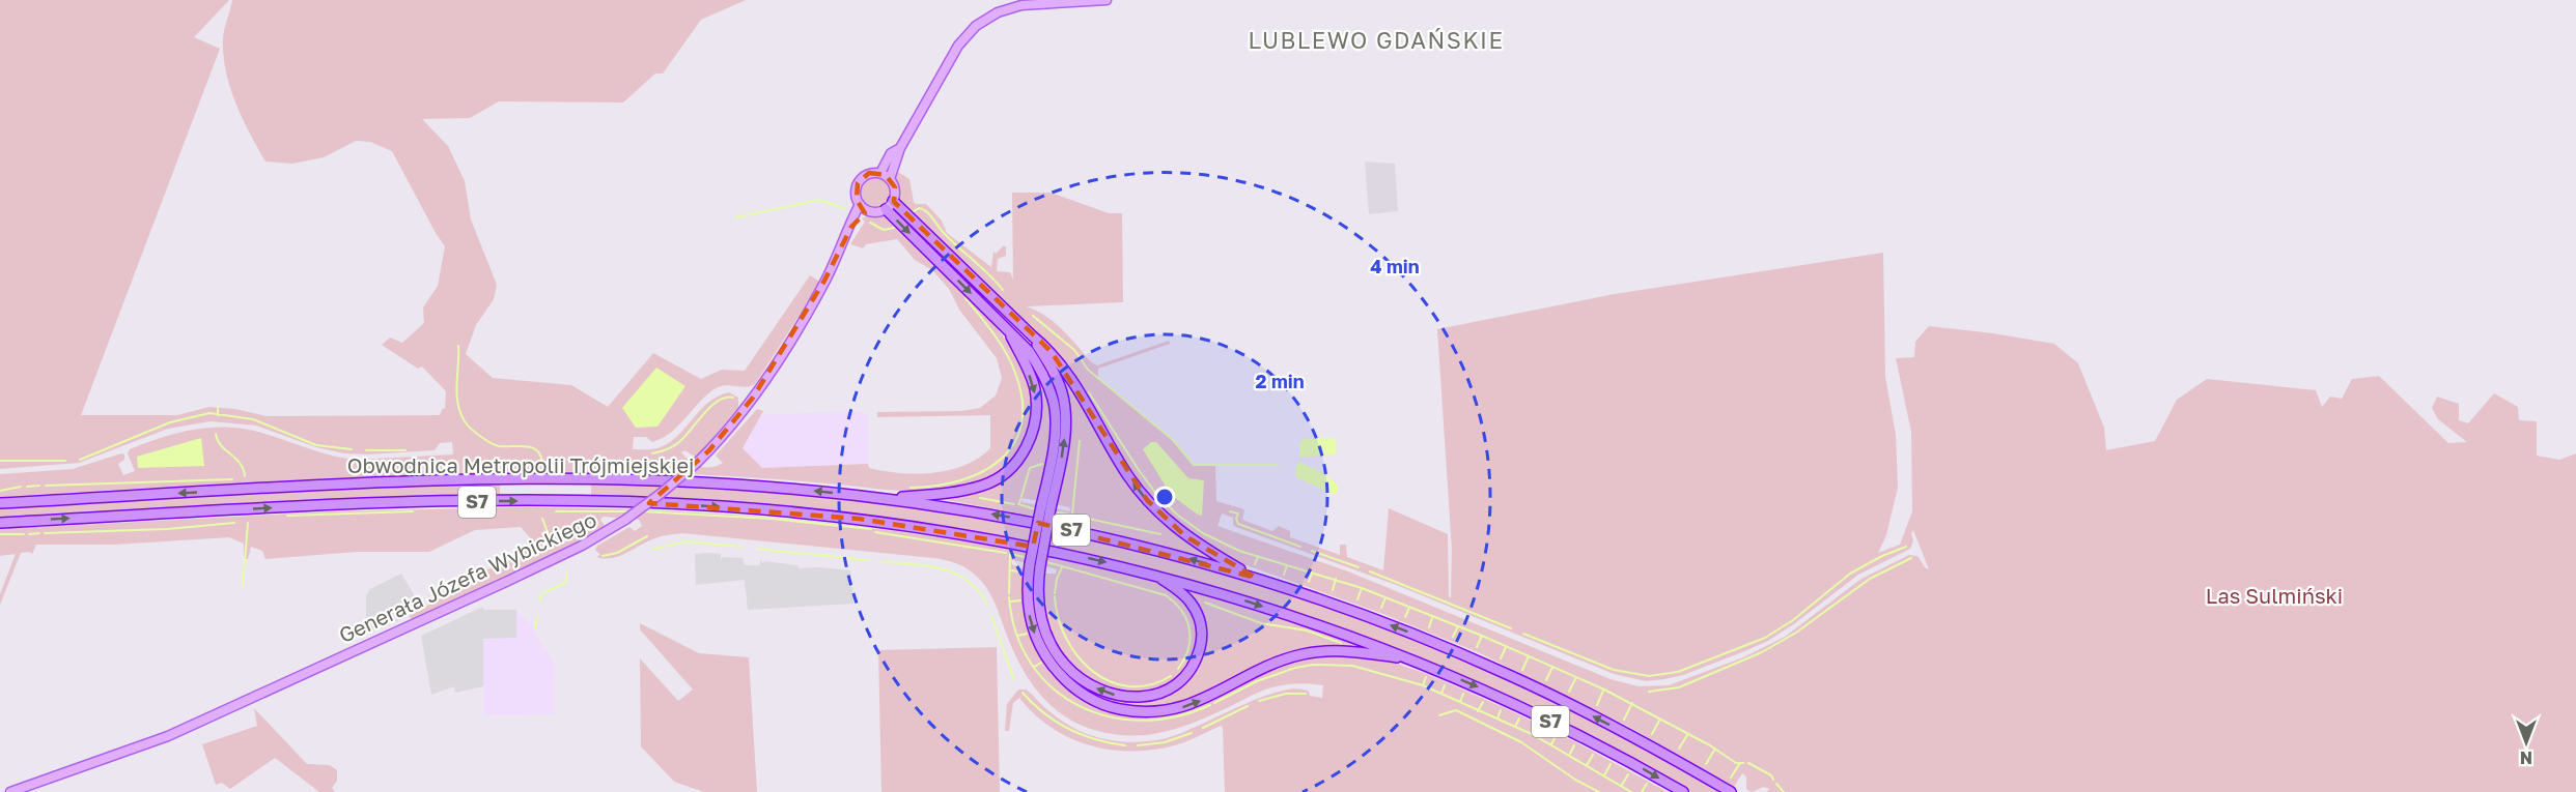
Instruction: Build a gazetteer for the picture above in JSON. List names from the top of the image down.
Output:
{
  "streets": {
    "highway": ["Obwodnica Metropolii Trójmiejskiej", "S7"],
    "main road": ["Generała Józefa Wybickiego"]
  },
  "districts": ["LUBLEWO GDAŃSKIE"],
  "parks": ["Las Sulmiński"],
  "north": "bottom",
  "rings": ["4 min", "2 min"]
}
